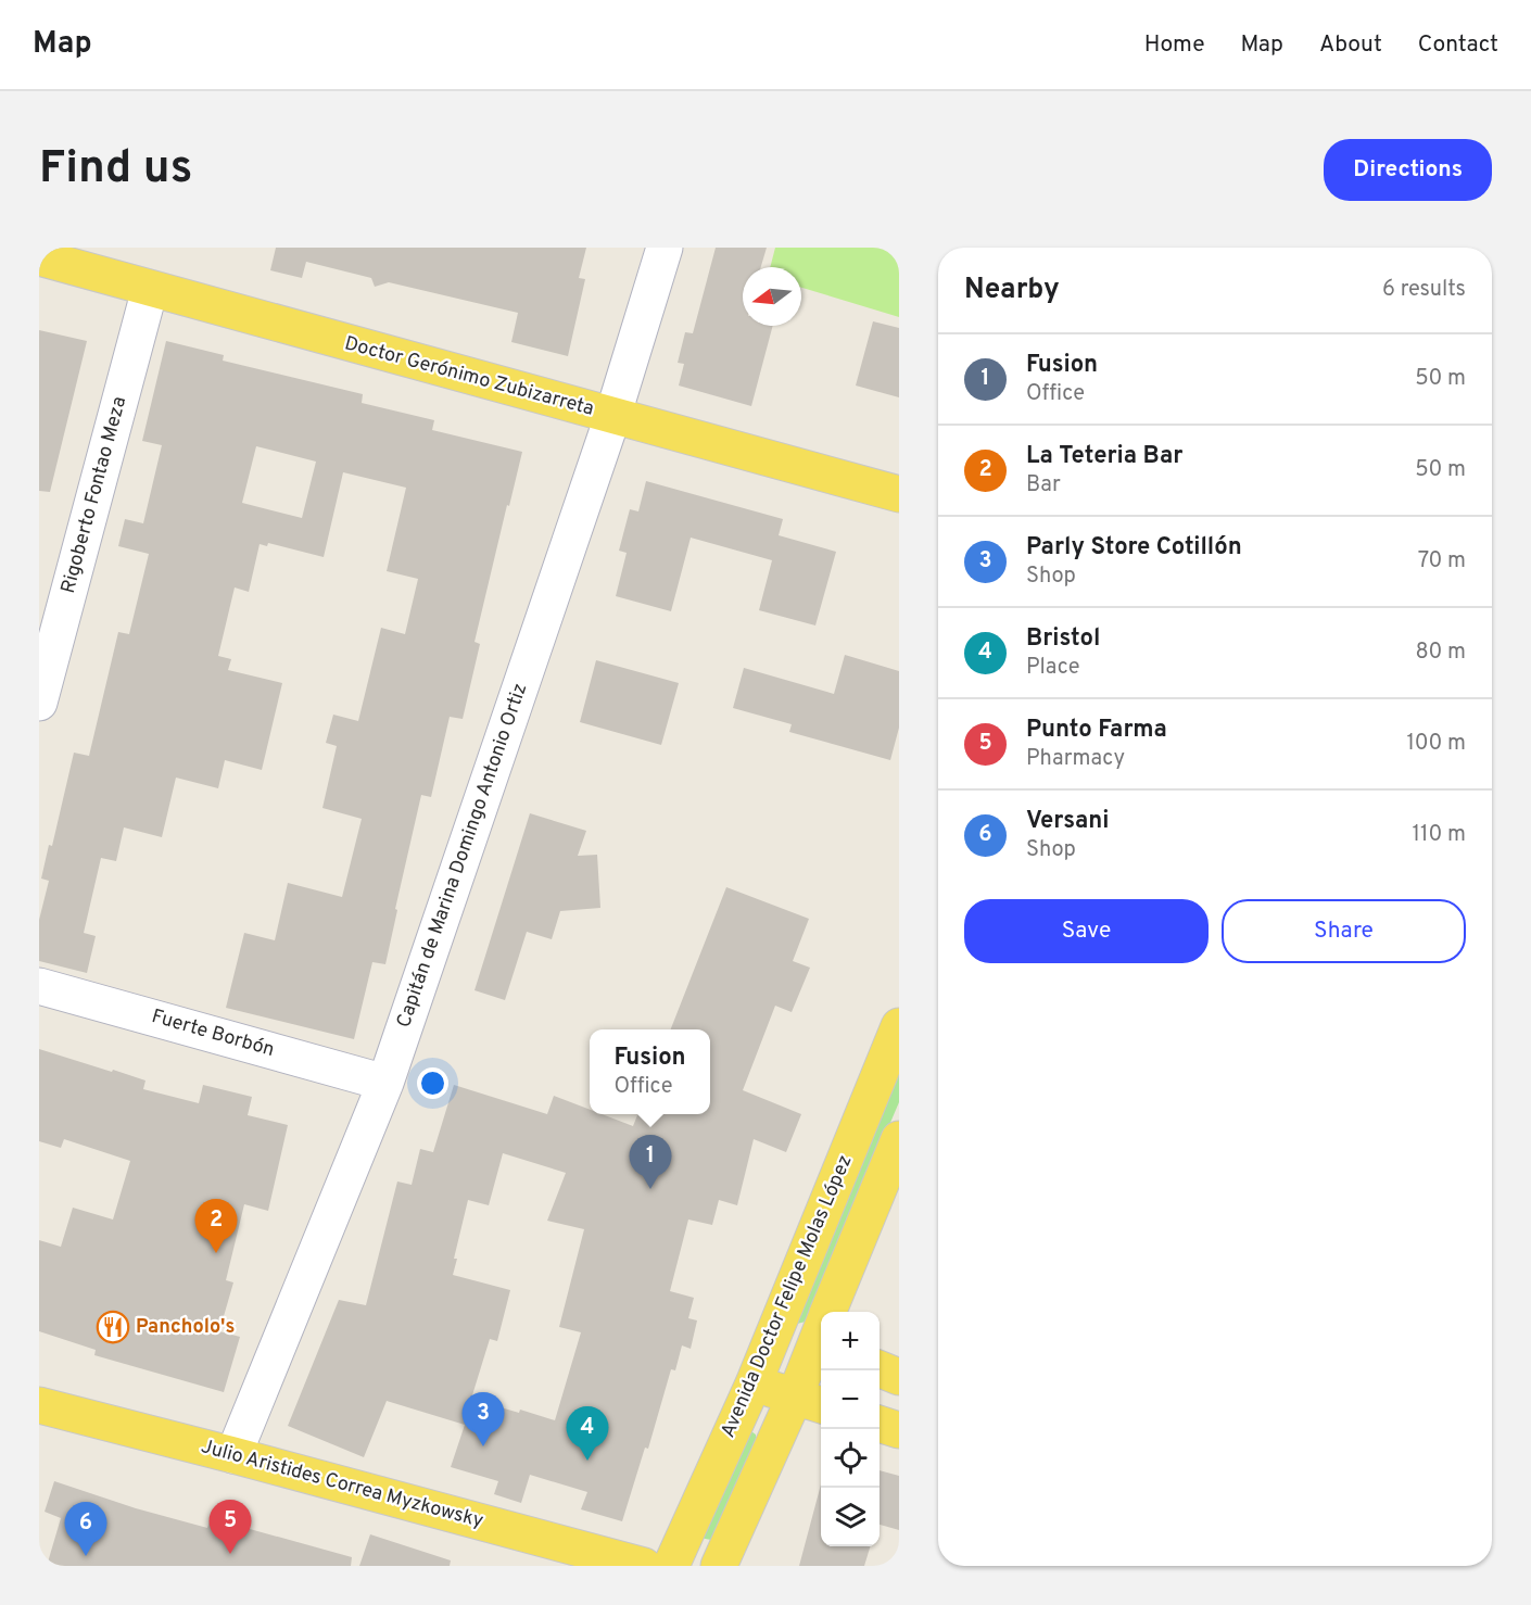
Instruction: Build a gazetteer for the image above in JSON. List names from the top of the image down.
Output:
{
  "streets": {
    "main road": ["Doctor Gerónimo Zubizarreta", "Avenida Doctor Felipe Molas López", "Julio Aristides Correa Myzkowsky"],
    "street": ["Rigoberto Fontao Meza", "Capitán de Marina Domingo Antonio Ortiz", "Fuerte Borbón"]
  },
  "crossings": [
    ["Doctor Gerónimo Zubizarreta", "Rigoberto Fontao Meza"],
    ["Doctor Gerónimo Zubizarreta", "Capitán de Marina Domingo Antonio Ortiz"],
    ["Capitán de Marina Domingo Antonio Ortiz", "Fuerte Borbón"],
    ["Capitán de Marina Domingo Antonio Ortiz", "Julio Aristides Correa Myzkowsky"]
  ],
  "places": {
    "restaurant": ["Pancholo's"]
  },
  "north": "left",
  "page": {
    "header": "Map",
    "nav": [
      "Home",
      "Map",
      "About",
      "Contact"
    ],
    "buttons": [
      "Directions",
      ["Save", "Share"]
    ],
    "title": "Find us",
    "heading": ["Nearby", "6 results"],
    "list": [
      {
        "mark": "1",
        "name": "Fusion",
        "note": "Office",
        "value": "50 m"
      },
      {
        "mark": "2",
        "name": "La Teteria Bar",
        "note": "Bar",
        "value": "50 m"
      },
      {
        "mark": "3",
        "name": "Parly Store Cotillón",
        "note": "Shop",
        "value": "70 m"
      },
      {
        "mark": "4",
        "name": "Bristol",
        "note": "Place",
        "value": "80 m"
      },
      {
        "mark": "5",
        "name": "Punto Farma",
        "note": "Pharmacy",
        "value": "100 m"
      },
      {
        "mark": "6",
        "name": "Versani",
        "note": "Shop",
        "value": "110 m"
      }
    ],
    "popup": ["Fusion", "Office"],
    "pins": [
      "1",
      "2",
      "3",
      "4",
      "5",
      "6"
    ],
    "map_buttons": ["+", "−"]
  }
}
